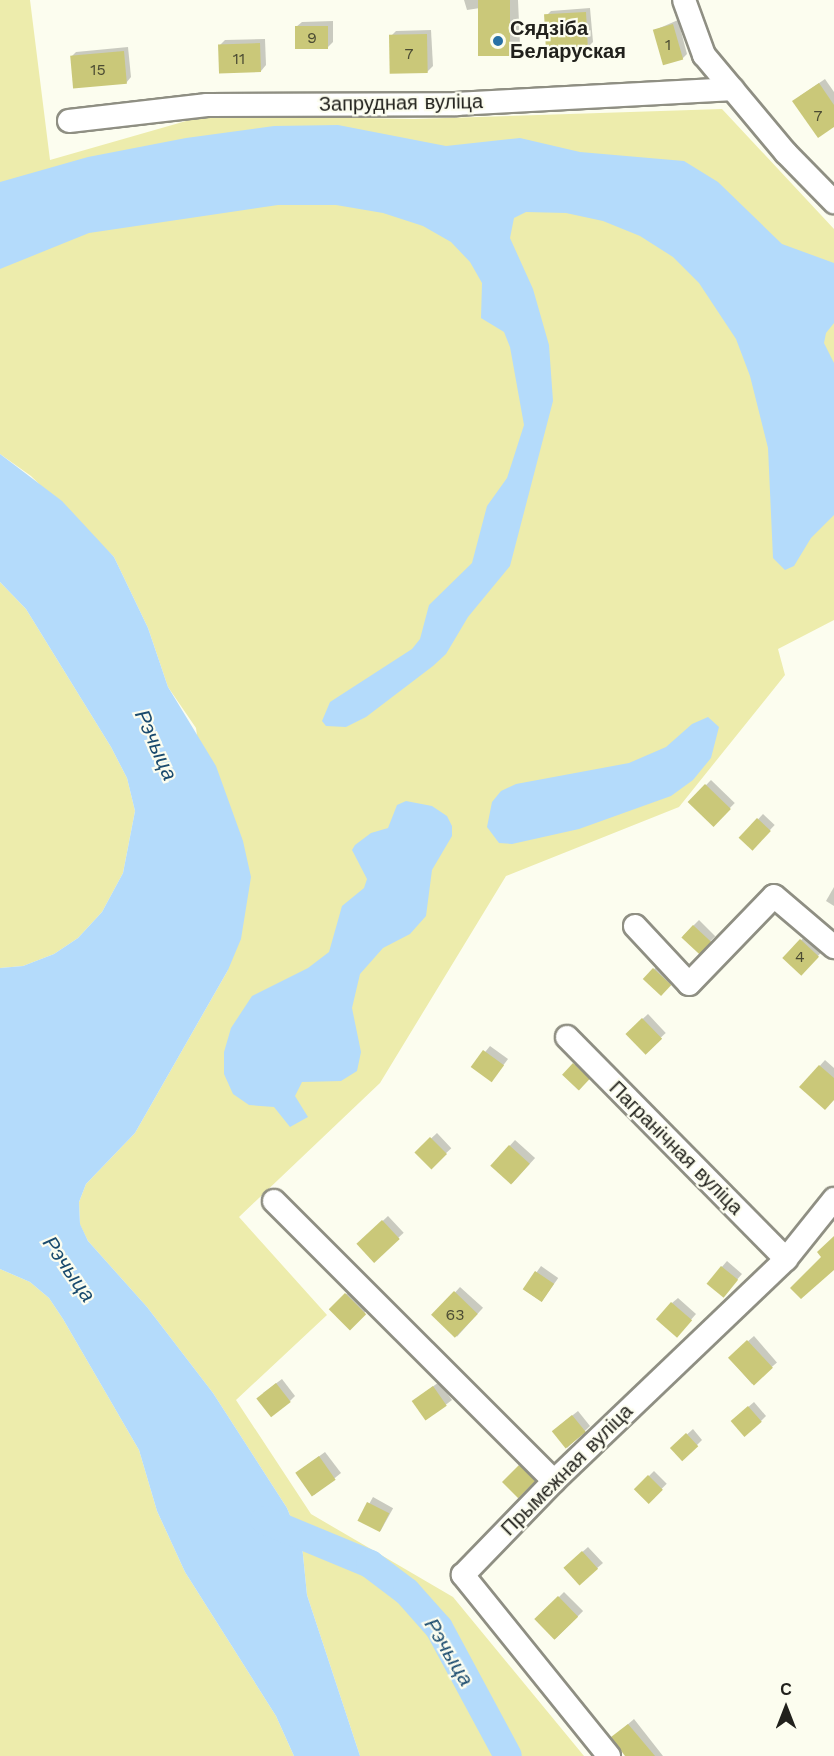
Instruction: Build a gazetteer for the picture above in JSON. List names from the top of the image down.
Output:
{
  "streets": {
    "street": ["Запрудная вуліца", "Пагранічная вуліца", "Прымежная вуліца"]
  },
  "crossings": [
    ["Пагранічная вуліца", "Прымежная вуліца"]
  ],
  "water": ["Рэчыца"],
  "places": ["Сядзіба Беларуская"],
  "house_numbers": [
    "9",
    "1",
    "7",
    "11",
    "15",
    "7",
    "4",
    "63"
  ],
  "north": "top"
}
